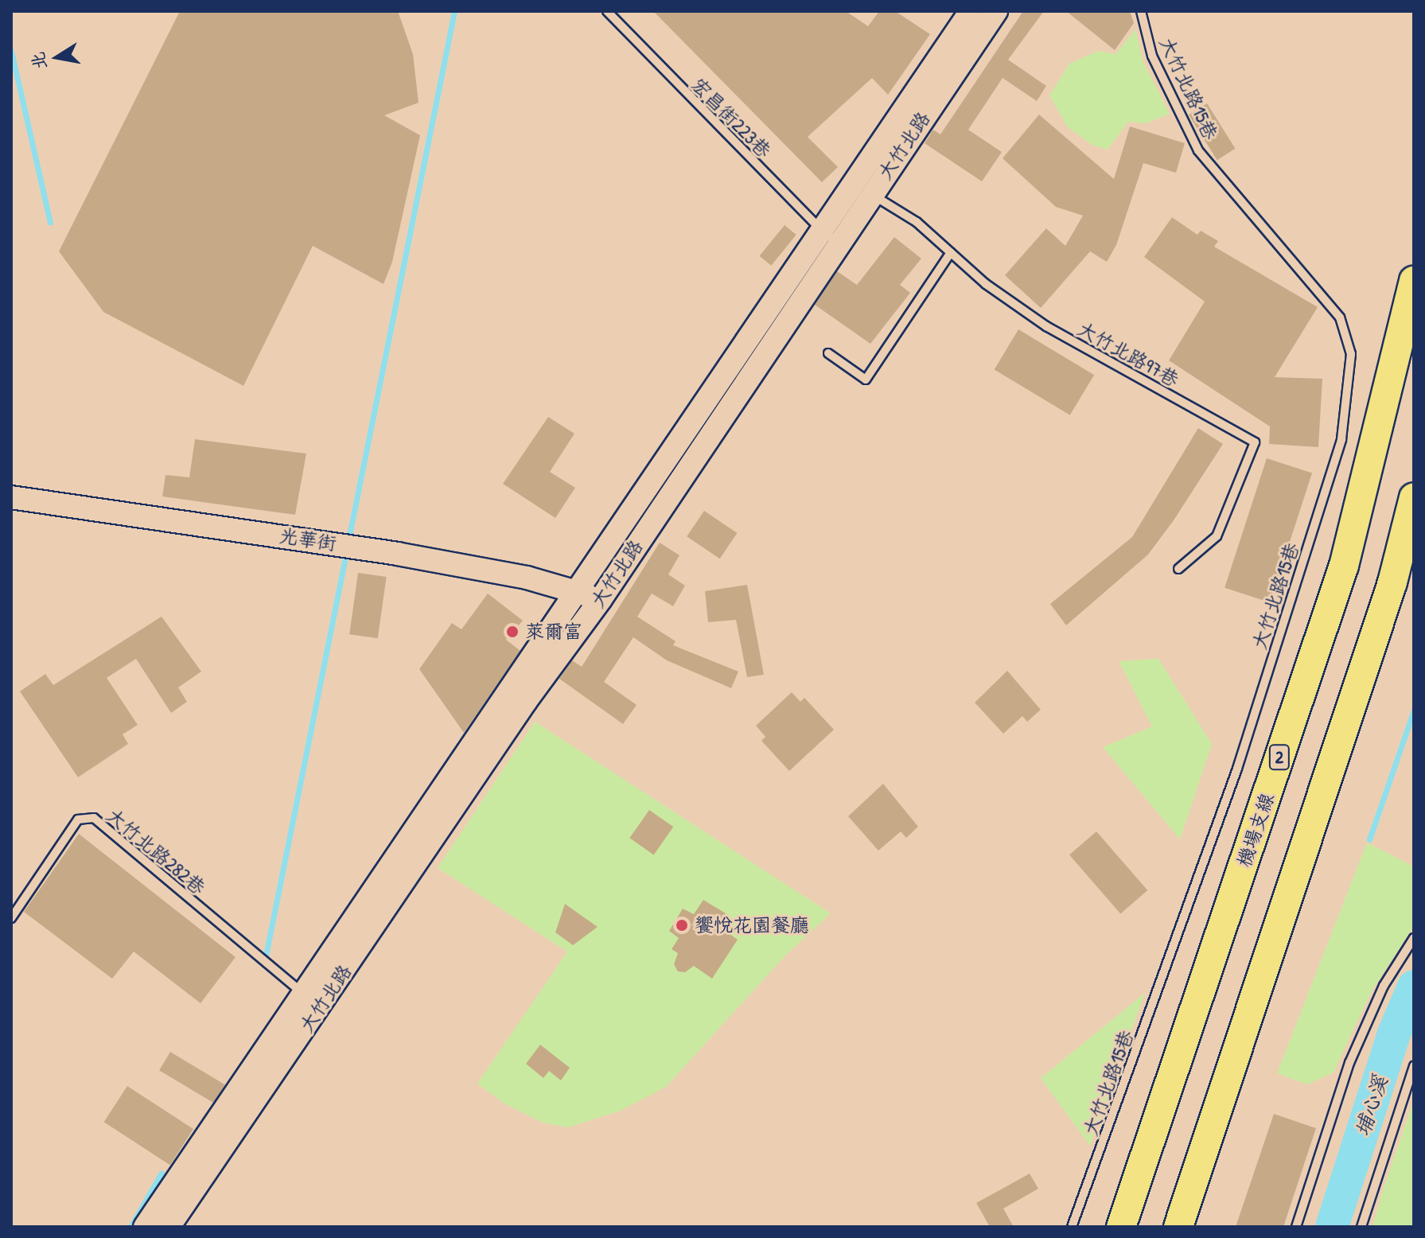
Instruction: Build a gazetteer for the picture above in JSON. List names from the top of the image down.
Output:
{
  "streets": {
    "highway": ["2", "機場支線"],
    "street": ["大竹北路", "光華街"],
    "lane": [
      "大竹北路15巷",
      "宏昌街223巷",
      "大竹北路97巷",
      "大竹北路282巷"
    ]
  },
  "crossings": [
    ["宏昌街223巷", "大竹北路"],
    ["大竹北路", "大竹北路97巷"],
    ["大竹北路", "光華街"],
    ["大竹北路", "大竹北路282巷"]
  ],
  "water": ["埔心溪"],
  "places": ["萊爾富", "饗悅花園餐廳"],
  "north": "left"
}
